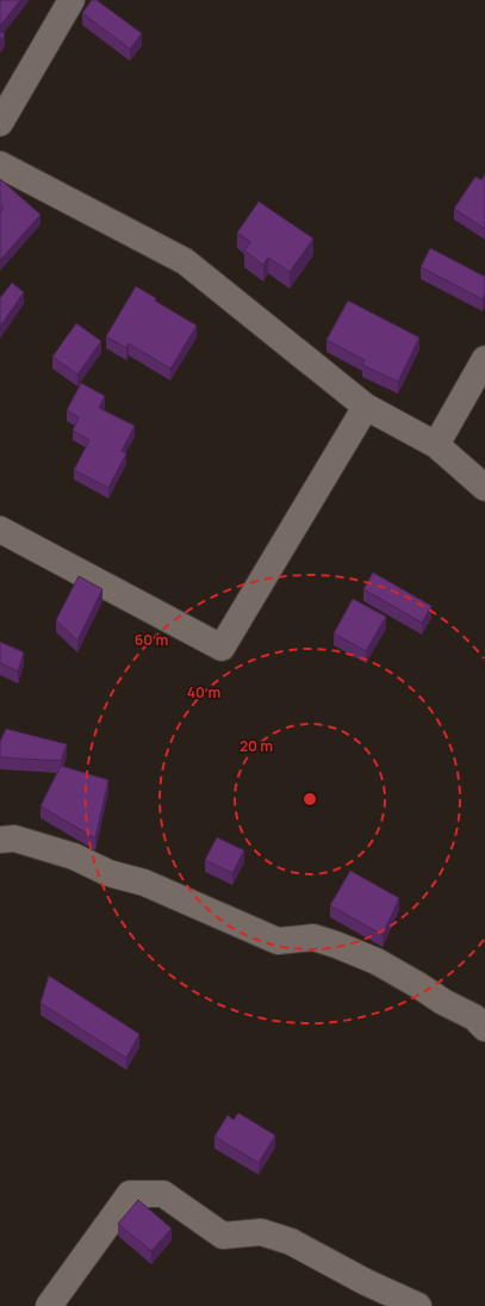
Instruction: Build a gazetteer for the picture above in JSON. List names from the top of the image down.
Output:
{
  "rings": ["60 m", "40 m", "20 m"]
}
